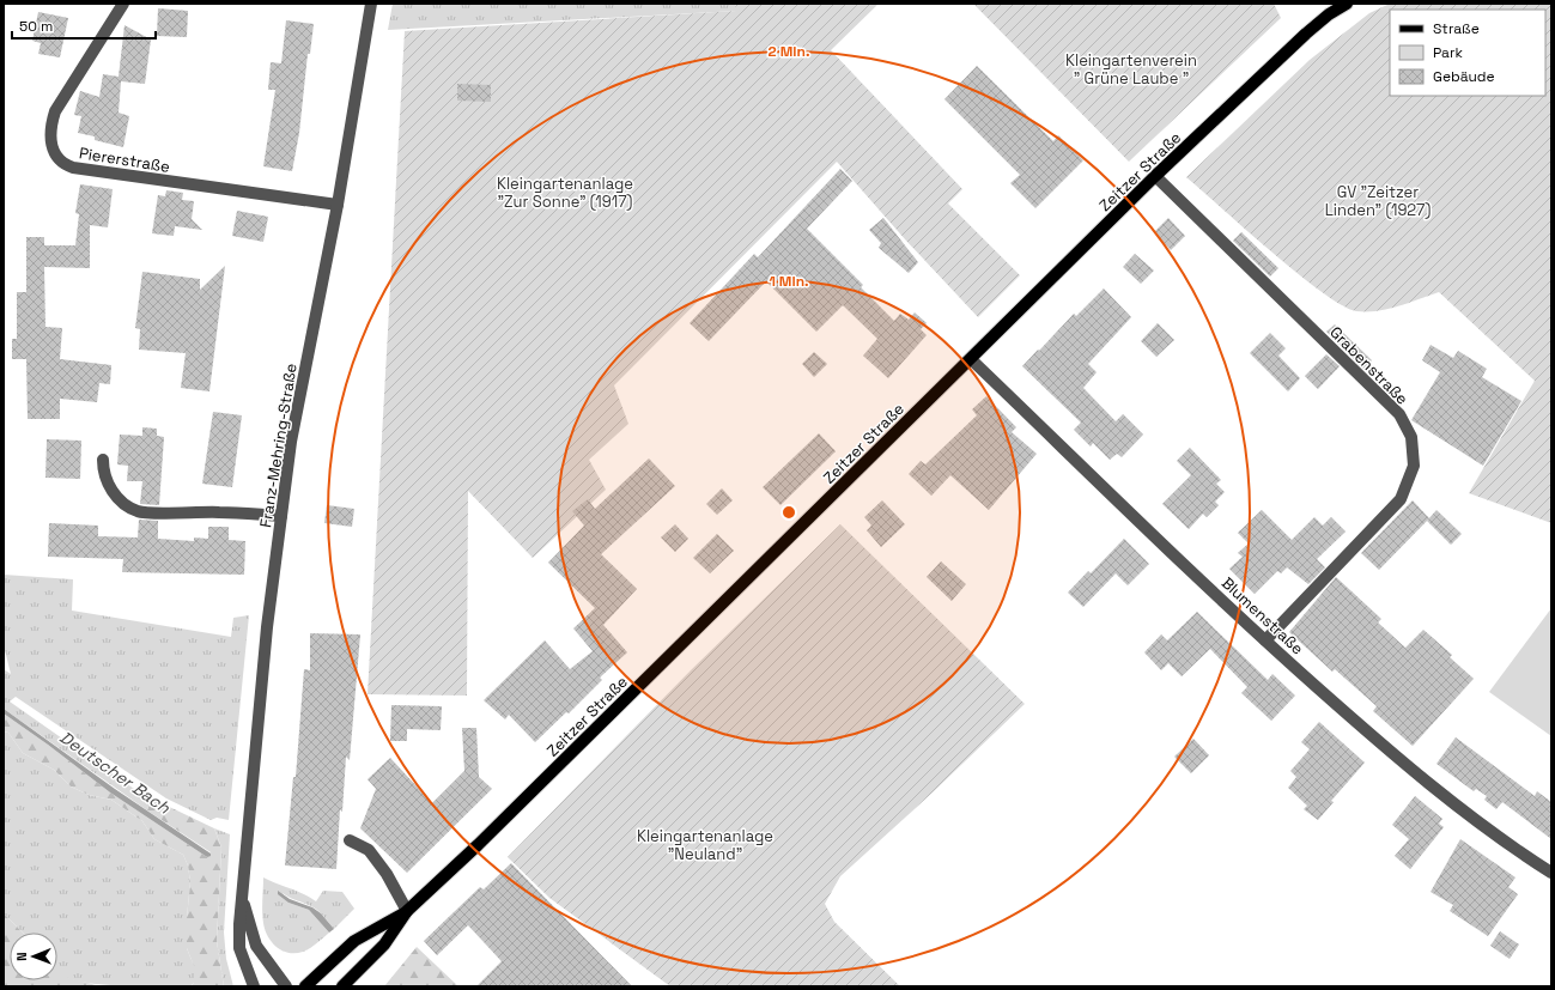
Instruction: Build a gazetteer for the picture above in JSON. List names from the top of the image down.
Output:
{
  "streets": {
    "main road": ["Zeitzer Straße"],
    "street": [
      "Piererstraße",
      "Grabenstraße",
      "Franz-Mehring-Straße",
      "Blumenstraße"
    ]
  },
  "crossings": [
    ["Piererstraße", "Franz-Mehring-Straße"],
    ["Zeitzer Straße", "Grabenstraße"],
    ["Zeitzer Straße", "Blumenstraße"],
    ["Grabenstraße", "Blumenstraße"]
  ],
  "water": ["Deutscher Bach"],
  "parks": [
    "Kleingartenverein \" Grüne Laube \"",
    "Kleingartenanlage \"Zur Sonne\" (1917)",
    "GV \"Zeitzer Linden\" (1927)",
    "Kleingartenanlage \"Neuland\""
  ],
  "legend": ["Straße", "Park", "Gebäude"],
  "scale_bar": "50 m",
  "north": "left",
  "rings": ["2 Min.", "1 Min."]
}
